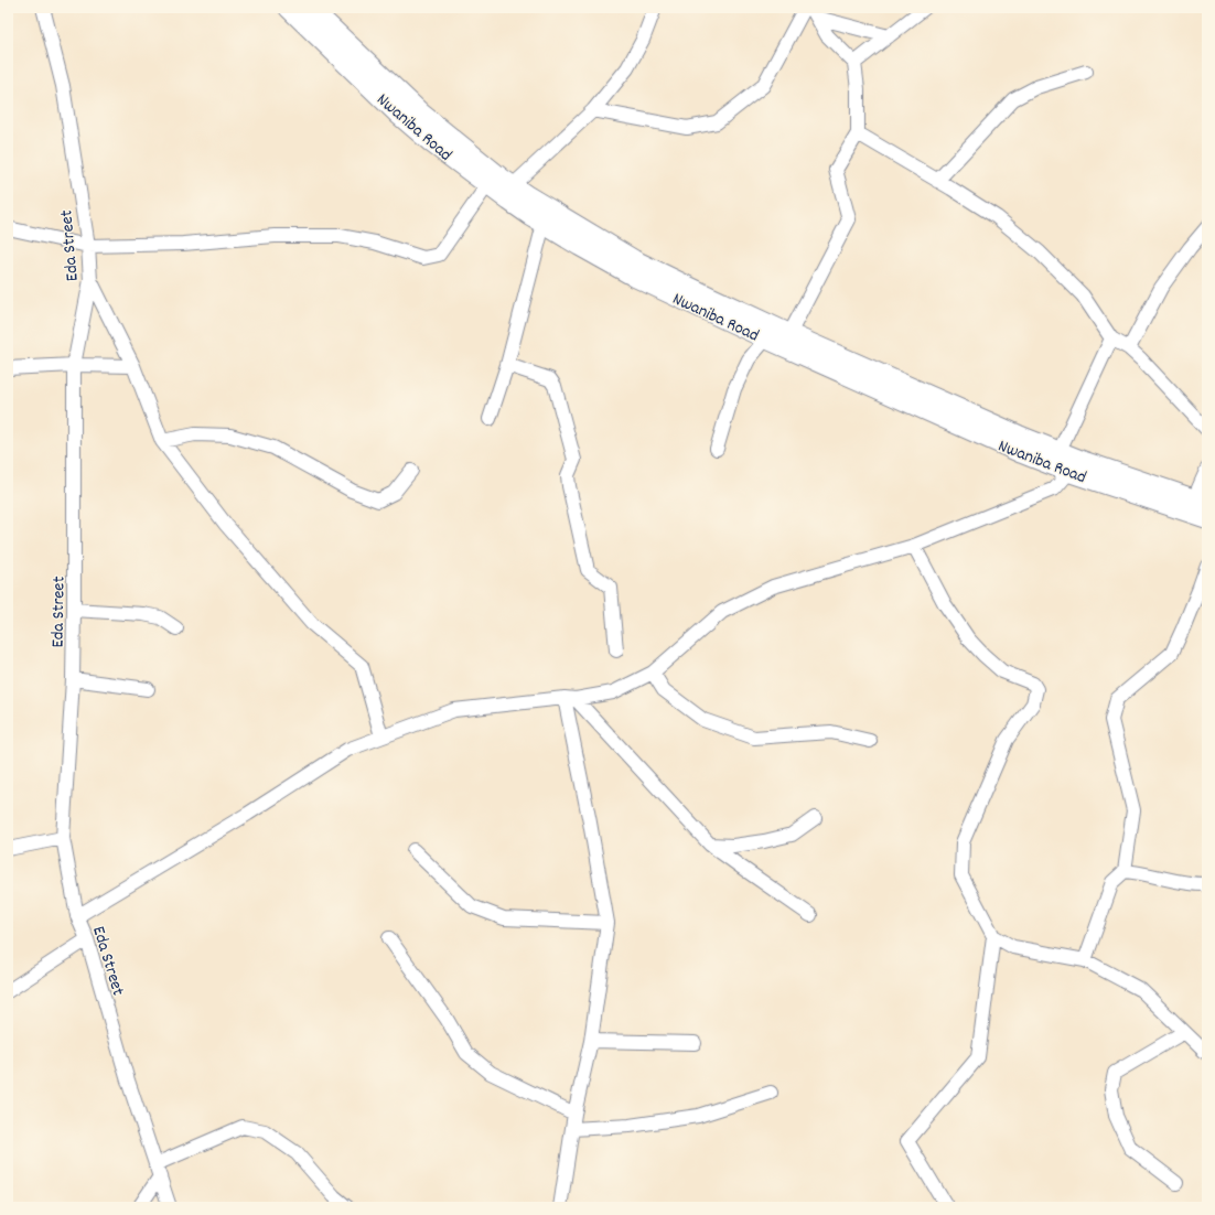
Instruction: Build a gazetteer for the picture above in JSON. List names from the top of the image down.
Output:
{
  "streets": {
    "main road": ["Nwaniba Road"],
    "street": ["Eda Street"]
  }
}
